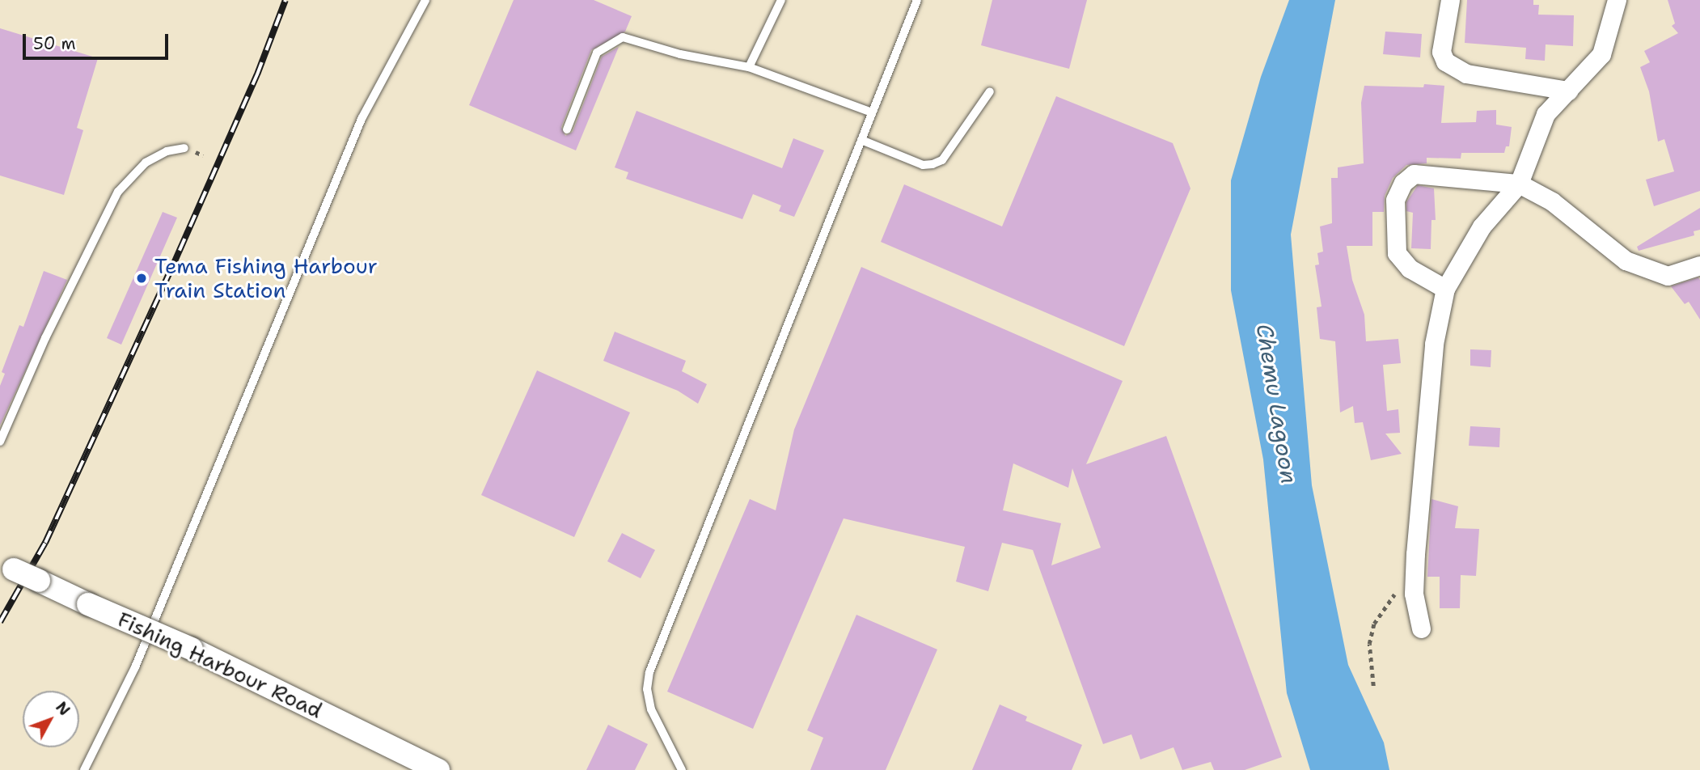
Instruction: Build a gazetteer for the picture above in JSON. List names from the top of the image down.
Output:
{
  "streets": {
    "street": ["Fishing Harbour Road"]
  },
  "water": ["Chemu Lagoon"],
  "places": ["Tema Fishing Harbour Train Station"],
  "scale_bar": "50 m",
  "north": "top right"
}
